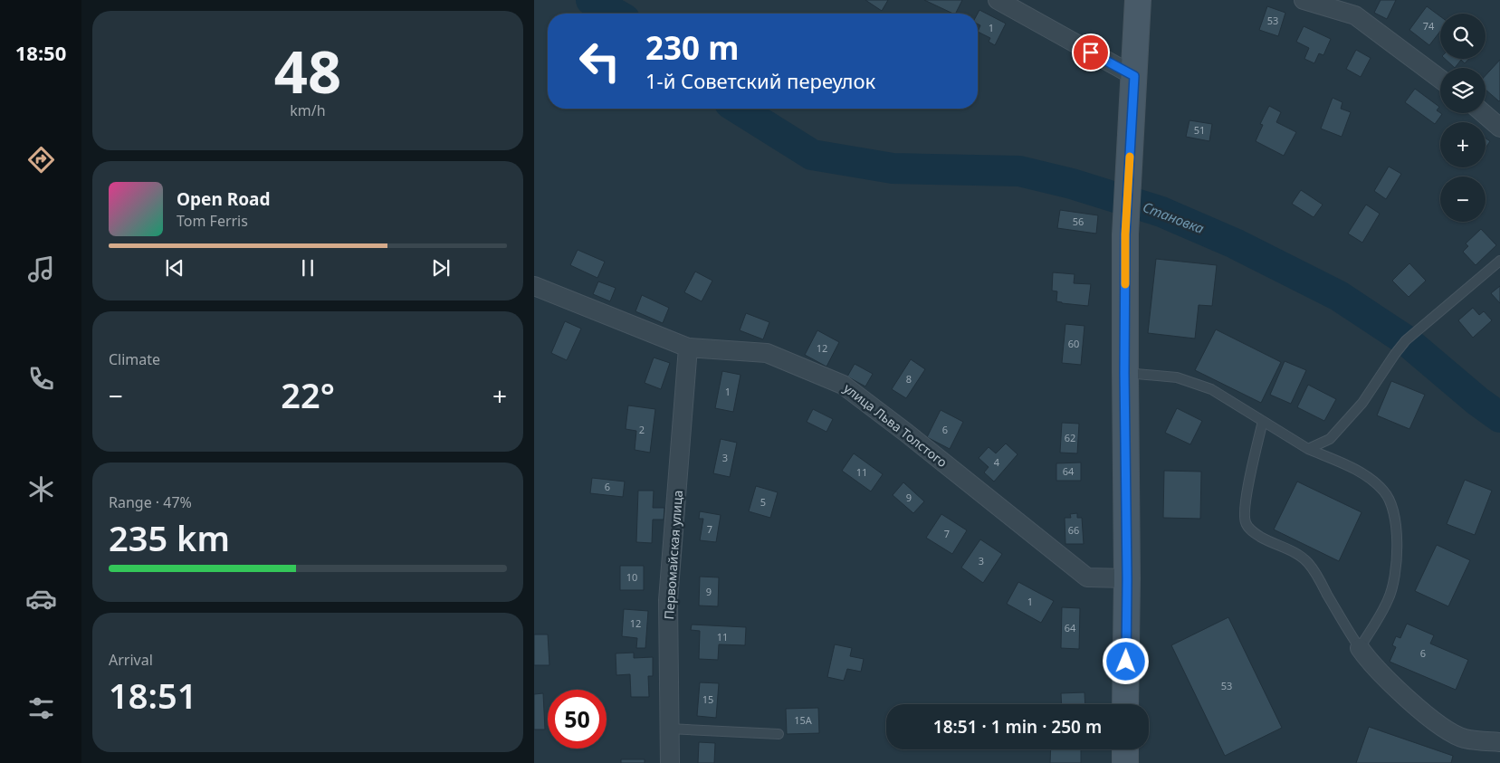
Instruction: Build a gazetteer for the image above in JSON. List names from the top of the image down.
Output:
{
  "streets": {
    "street": ["улица Льва Толстого", "Первомайская улица"]
  },
  "crossings": [
    ["улица Льва Толстого", "Первомайская улица"]
  ],
  "water": ["Становка"],
  "house_numbers": [
    "53",
    "74",
    "1",
    "51",
    "56",
    "60",
    "12",
    "8",
    "1",
    "2",
    "6",
    "62",
    "3",
    "4",
    "64",
    "11",
    "6",
    "9",
    "5",
    "7",
    "66",
    "7",
    "3",
    "10",
    "9",
    "1",
    "12",
    "64",
    "11",
    "6",
    "53",
    "15",
    "15А"
  ],
  "page": {
    "tabs": "18:50",
    "tile": [
      ["48", "km/h"],
      "Climate",
      ["Range · 47%", "235 km"],
      ["Arrival", "18:51"]
    ],
    "map_buttons": ["+", "−"],
    "turn": ["230 m", "1-й Советский переулок"],
    "song": ["Open Road", "Tom Ferris"],
    "heat": ["−", "22°", "+"],
    "limit": "50",
    "trip": "18:51 · 1 min · 250 m"
  }
}
